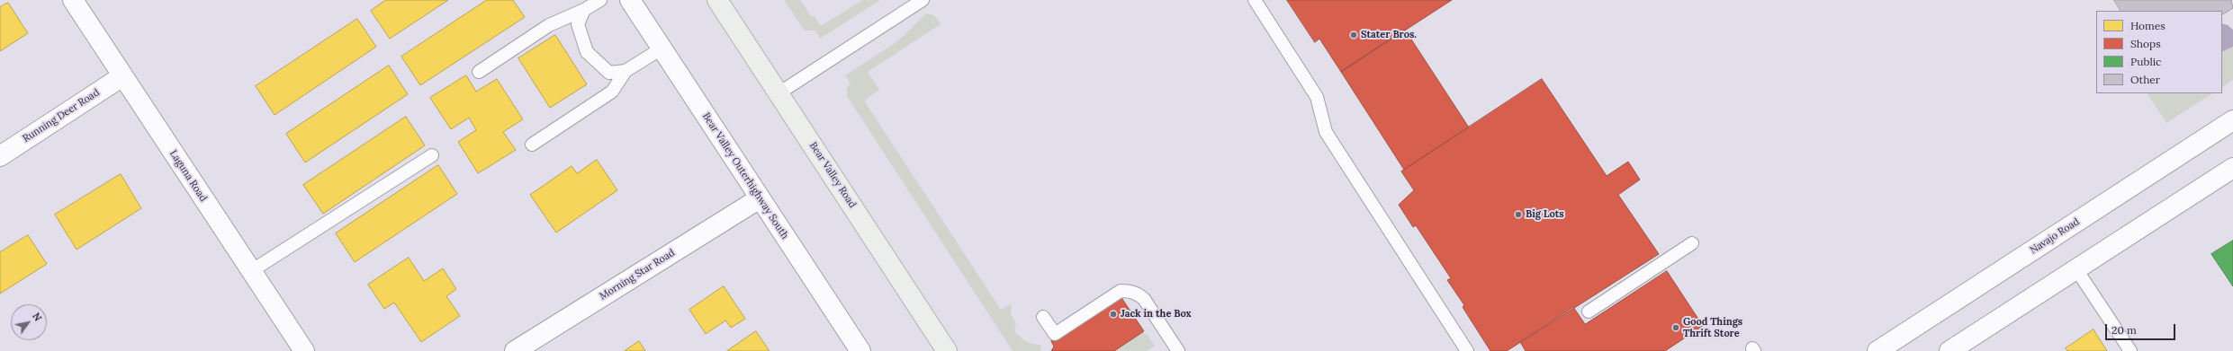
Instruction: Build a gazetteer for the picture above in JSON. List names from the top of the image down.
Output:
{
  "streets": {
    "main road": ["Bear Valley Road"],
    "street": [
      "Running Deer Road",
      "Laguna Road",
      "Bear Valley Outerhighway South",
      "Navajo Road",
      "Morning Star Road"
    ]
  },
  "crossings": [
    ["Running Deer Road", "Laguna Road"],
    ["Bear Valley Outerhighway South", "Morning Star Road"]
  ],
  "places": [
    "Stater Bros.",
    "Big Lots",
    "Jack in the Box",
    "Good Things Thrift Store"
  ],
  "legend": [
    "Homes",
    "Shops",
    "Public",
    "Other"
  ],
  "scale_bar": "20 m",
  "north": "top right"
}
